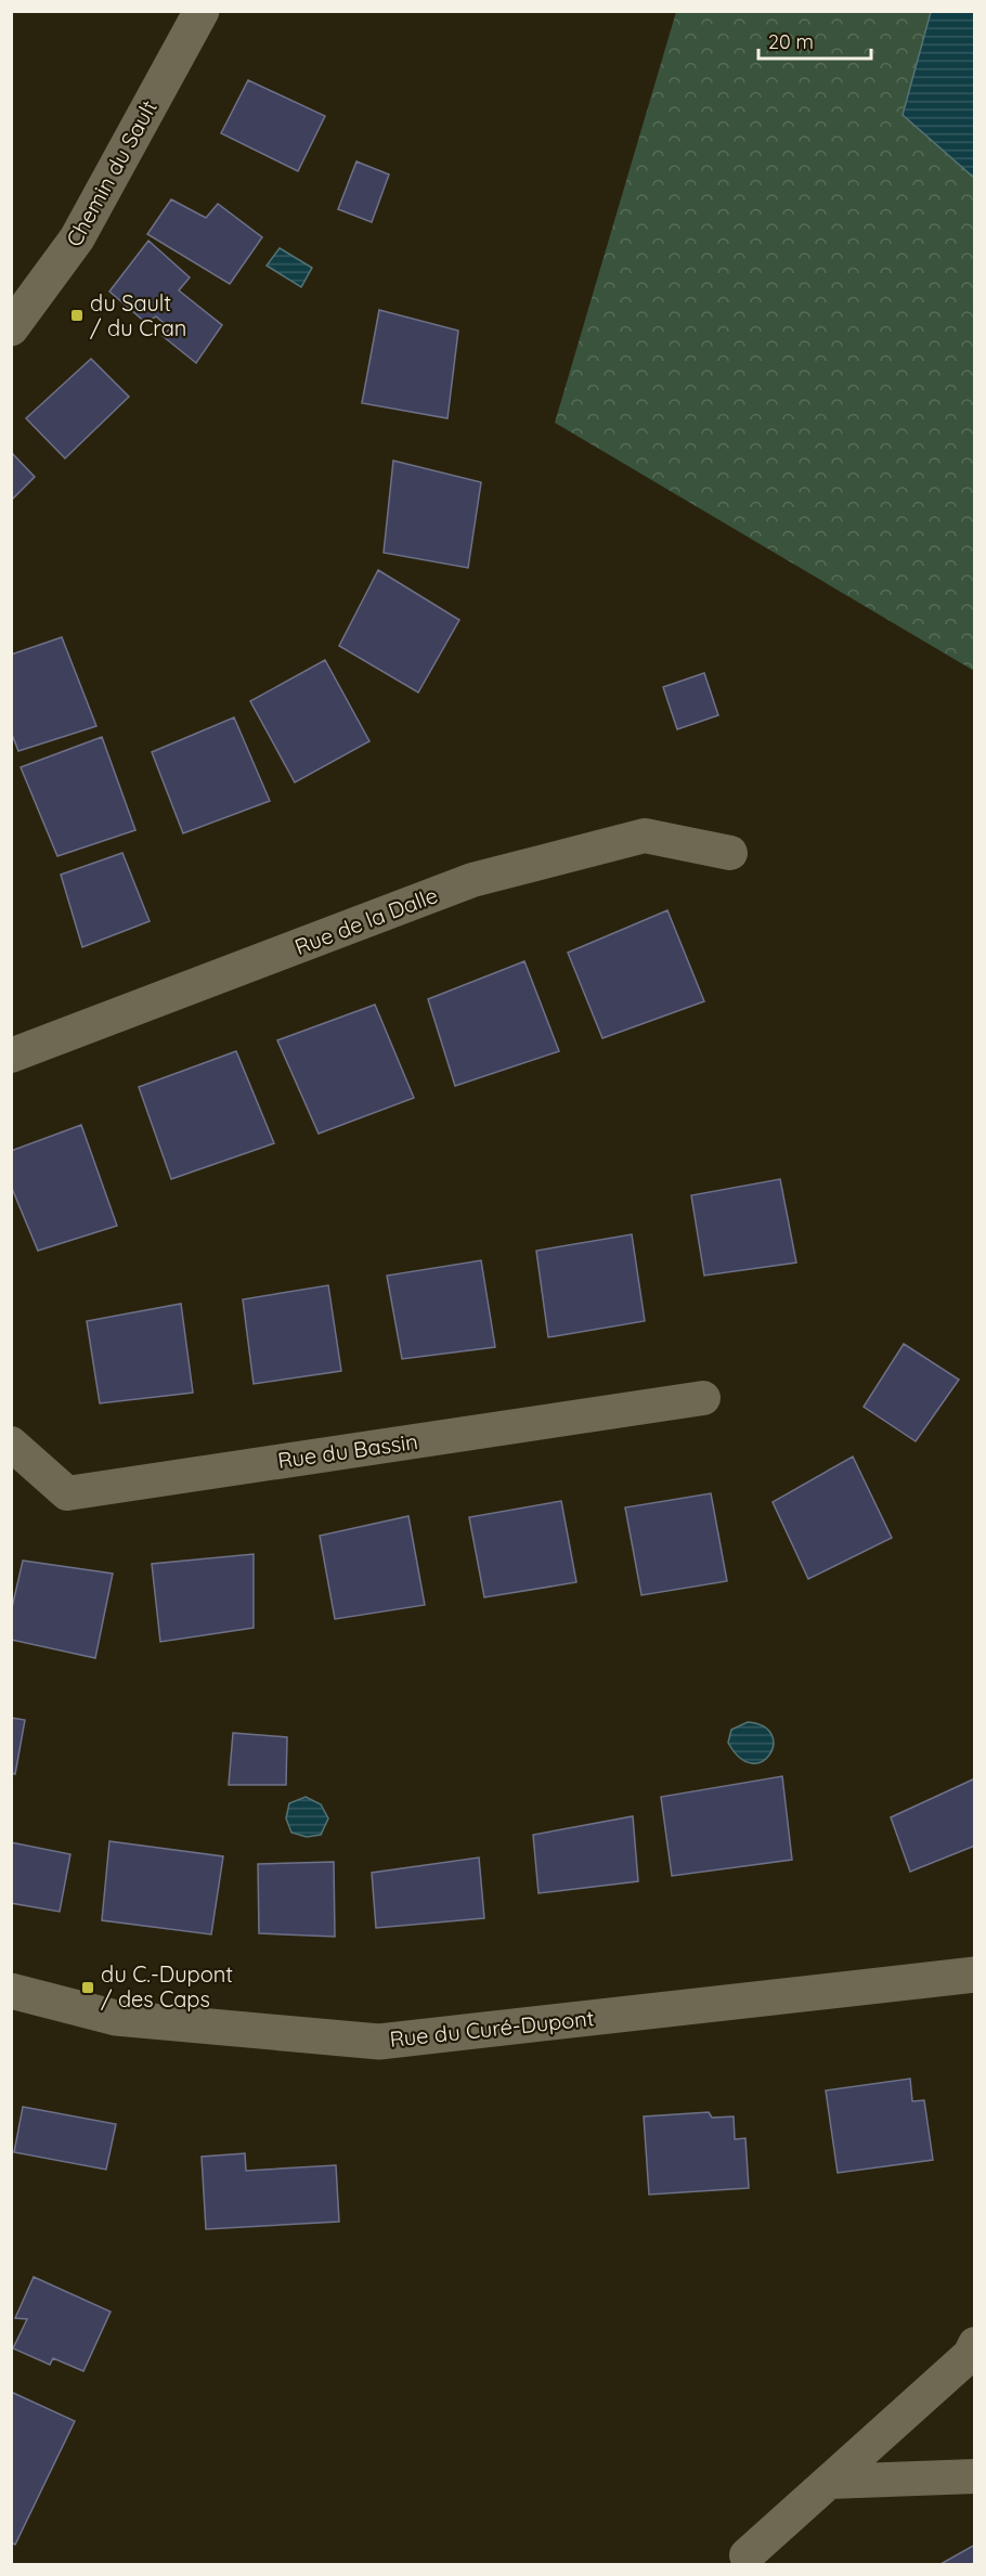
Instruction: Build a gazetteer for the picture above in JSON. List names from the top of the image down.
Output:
{
  "streets": {
    "street": [
      "Chemin du Sault",
      "Rue de la Dalle",
      "Rue du Bassin",
      "Rue du Curé-Dupont"
    ]
  },
  "places": {
    "transit": ["du Sault / du Cran", "du C.-Dupont / des Caps"]
  },
  "scale_bar": "20 m"
}
